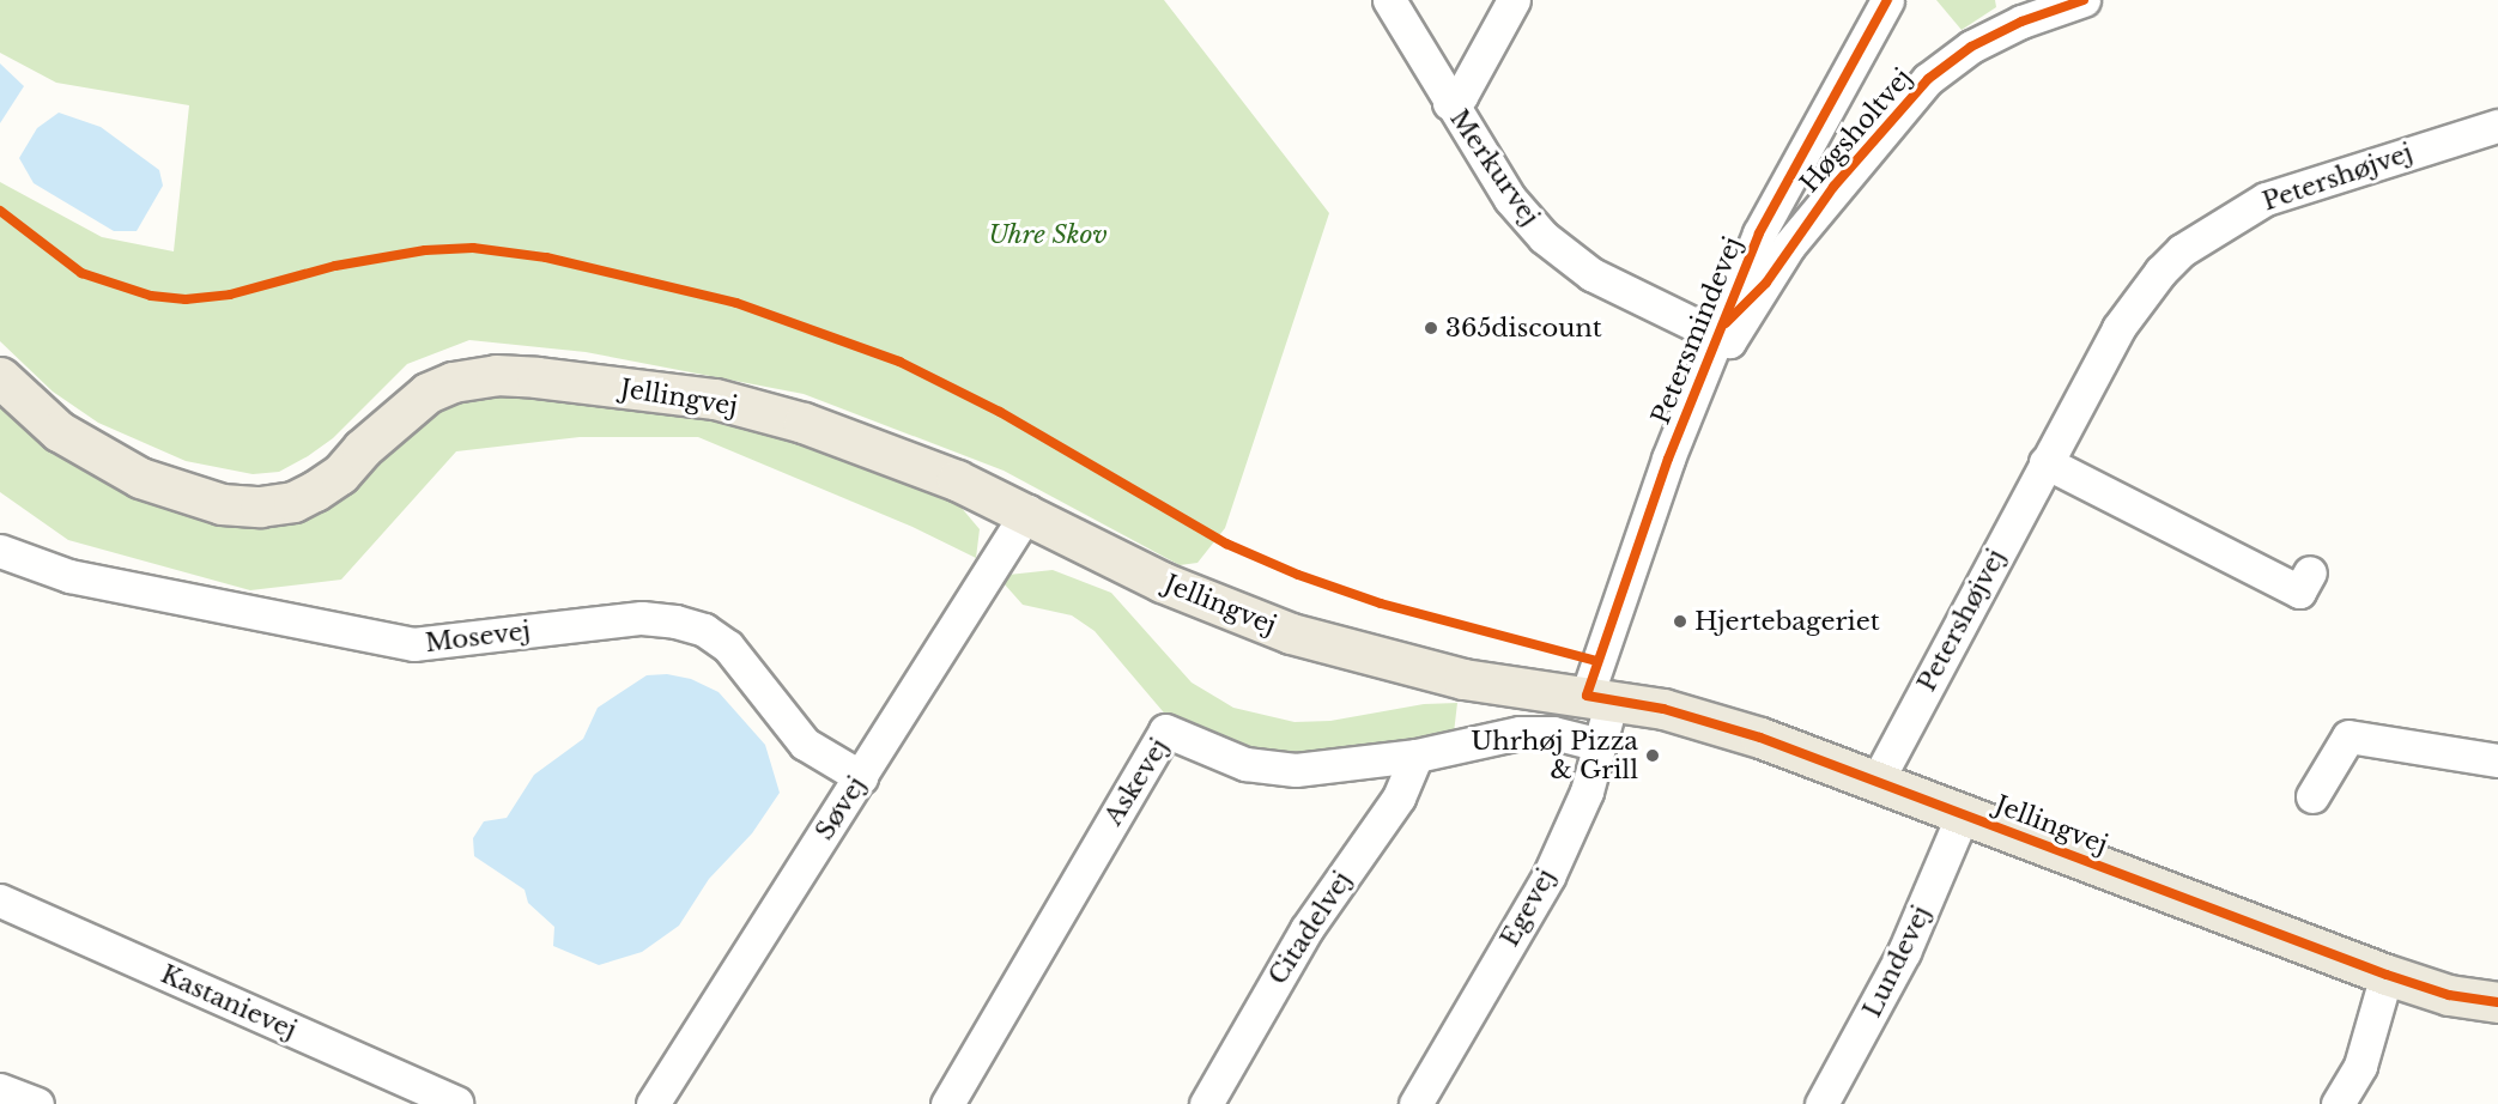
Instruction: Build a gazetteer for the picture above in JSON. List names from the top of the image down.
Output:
{
  "streets": {
    "main road": ["Jellingvej"],
    "street": [
      "Høgsholtvej",
      "Merkurvej",
      "Petershøjvej",
      "Petersmindevej",
      "Mosevej",
      "Askevej",
      "Søvej",
      "Egevej",
      "Citadelvej",
      "Lundevej",
      "Kastanievej"
    ]
  },
  "crossings": [
    ["Høgsholtvej", "Merkurvej"],
    ["Høgsholtvej", "Petersmindevej"],
    ["Merkurvej", "Petersmindevej"],
    ["Petershøjvej", "Jellingvej"],
    ["Petersmindevej", "Jellingvej"],
    ["Petersmindevej", "Egevej"],
    ["Jellingvej", "Søvej"],
    ["Jellingvej", "Egevej"],
    ["Jellingvej", "Lundevej"],
    ["Mosevej", "Søvej"],
    ["Askevej", "Egevej"],
    ["Askevej", "Citadelvej"]
  ],
  "parks": ["Uhre Skov"],
  "places": ["365discount", "Hjertebageriet", "Uhrhøj Pizza & Grill"]
}
